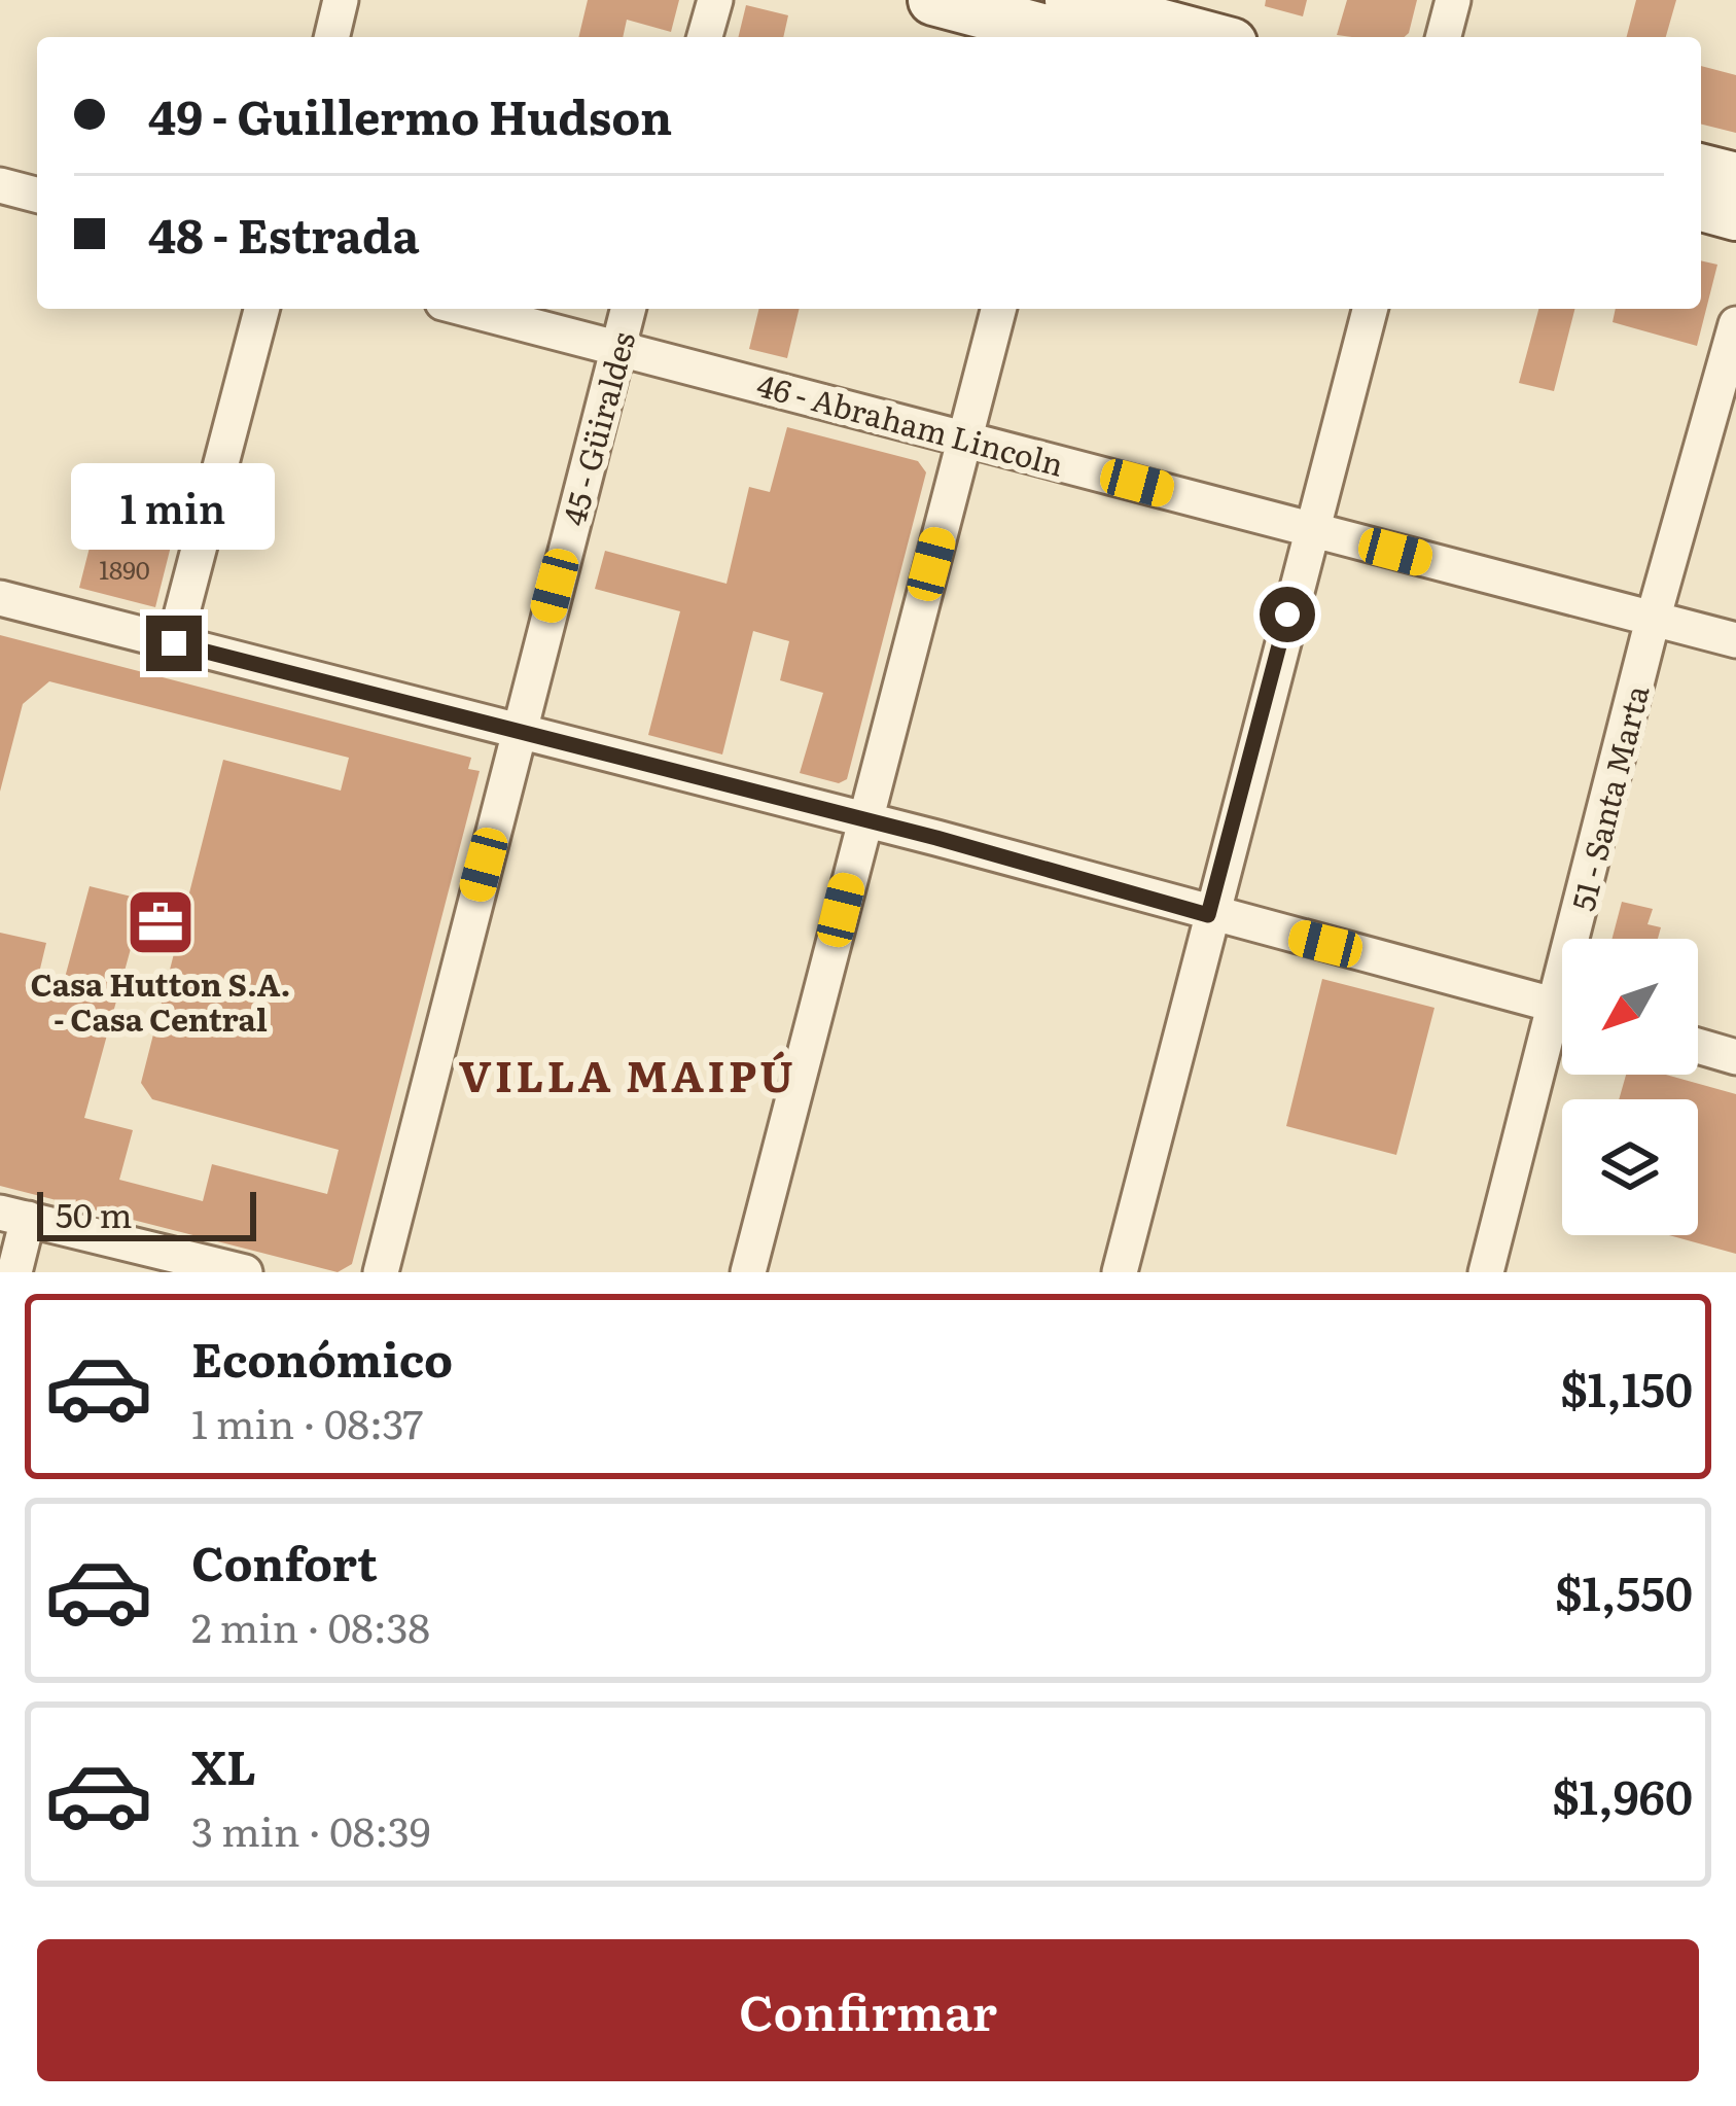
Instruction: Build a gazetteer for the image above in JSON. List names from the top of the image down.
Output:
{
  "streets": {
    "street": ["46 - Abraham Lincoln", "45 - Güiraldes", "51 - Santa Marta"]
  },
  "crossings": [
    ["46 - Abraham Lincoln", "45 - Güiraldes"],
    ["46 - Abraham Lincoln", "51 - Santa Marta"]
  ],
  "districts": ["VILLA MAIPÚ"],
  "places": {
    "office": ["Casa Hutton S.A. - Casa Central"]
  },
  "house_numbers": ["1890"],
  "scale_bar": "50 m",
  "north": "bottom left",
  "page": {
    "banner": ["49 - Guillermo Hudson", "48 - Estrada"],
    "bubble": "1 min",
    "scale": "50 m",
    "list": [
      {
        "name": "Económico",
        "note": "1 min · 08:37",
        "value": "$1,150"
      },
      {
        "name": "Confort",
        "note": "2 min · 08:38",
        "value": "$1,550"
      },
      {
        "name": "XL",
        "note": "3 min · 08:39",
        "value": "$1,960"
      }
    ],
    "buttons": "Confirmar"
  }
}
